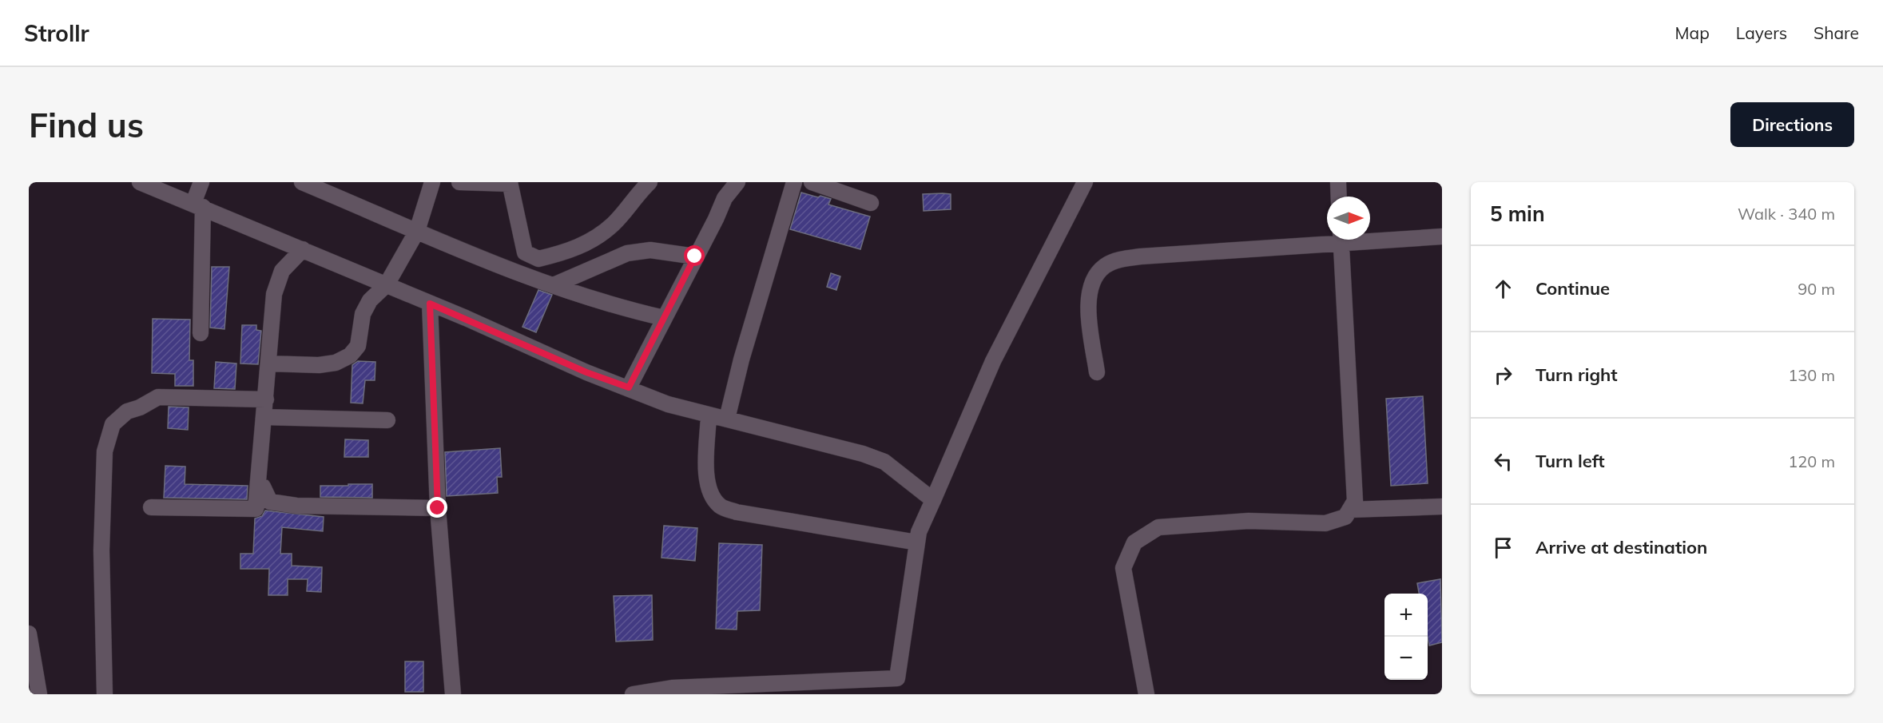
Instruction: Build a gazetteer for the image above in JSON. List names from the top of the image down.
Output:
{
  "north": "right",
  "page": {
    "header": "Strollr",
    "nav": ["Map", "Layers", "Share"],
    "buttons": "Directions",
    "title": "Find us",
    "heading": ["5 min", "Walk · 340 m"],
    "list": [
      ["Continue", "90 m"],
      ["Turn right", "130 m"],
      ["Turn left", "120 m"],
      "Arrive at destination"
    ],
    "map_buttons": ["+", "−"]
  }
}
